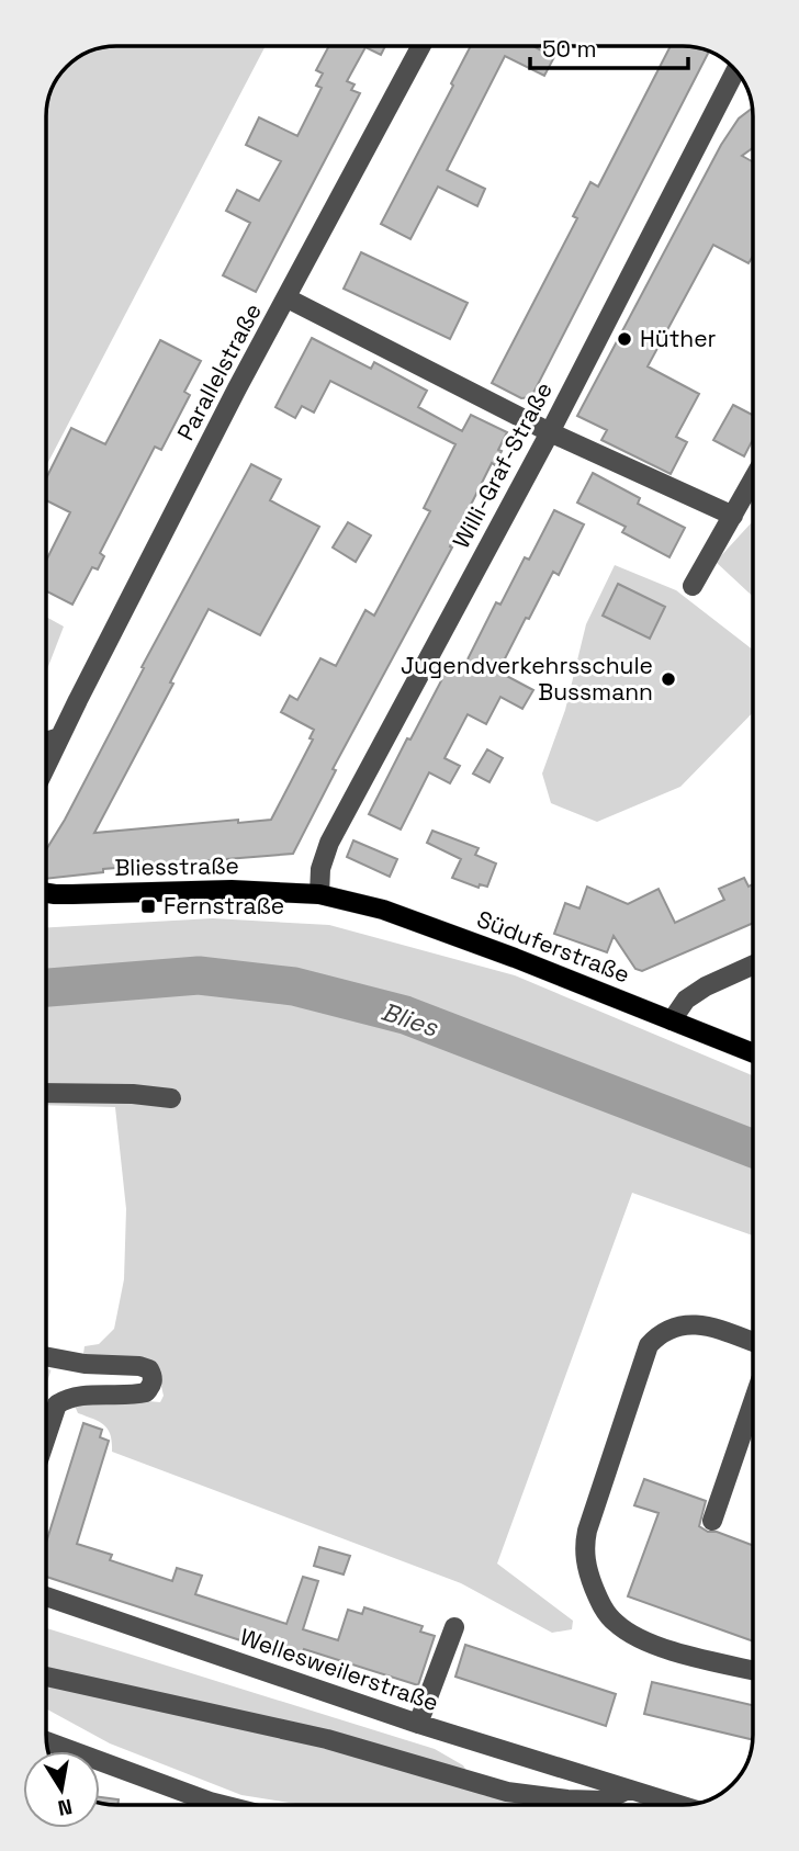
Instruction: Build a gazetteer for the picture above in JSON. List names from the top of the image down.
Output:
{
  "streets": {
    "main road": ["Bliesstraße", "Süduferstraße"],
    "street": ["Parallelstraße", "Willi-Graf-Straße", "Wellesweilerstraße"]
  },
  "crossings": [
    ["Willi-Graf-Straße", "Bliesstraße"],
    ["Willi-Graf-Straße", "Süduferstraße"],
    ["Bliesstraße", "Süduferstraße"]
  ],
  "water": ["Blies"],
  "places": {
    "other": ["Hüther", "Jugendverkehrsschule Bussmann"],
    "transit": ["Fernstraße"]
  },
  "scale_bar": "50 m",
  "north": "bottom"
}
